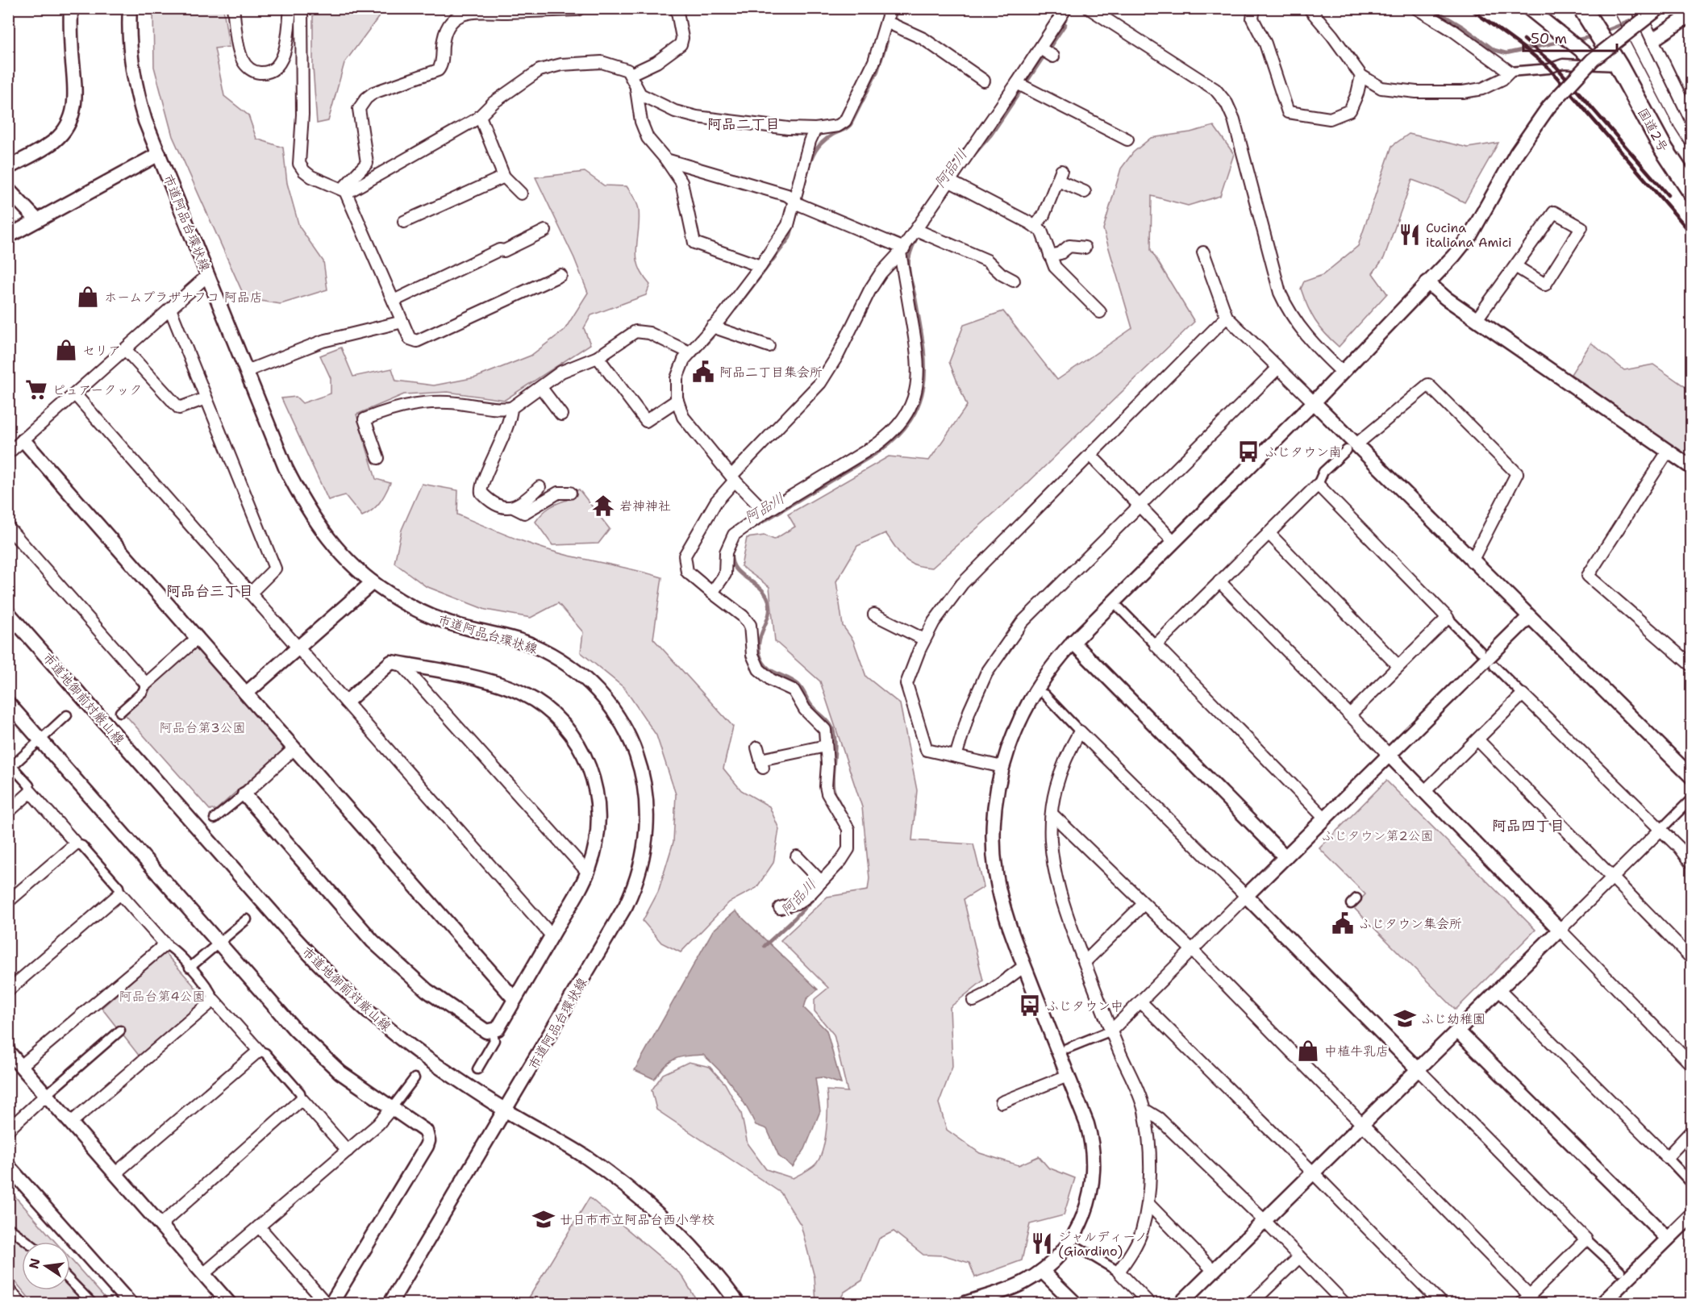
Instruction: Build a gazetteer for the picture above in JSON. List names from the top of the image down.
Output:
{
  "streets": {
    "highway": ["国道2号"],
    "street": ["市道阿品台環状線", "市道地御前対厳山線"]
  },
  "crossings": [
    ["市道阿品台環状線", "市道地御前対厳山線"]
  ],
  "districts": ["阿品二丁目", "阿品台三丁目", "阿品四丁目"],
  "water": ["阿品川"],
  "parks": ["阿品台第3公園", "ふじタウン第2公園", "阿品台第4公園"],
  "places": {
    "restaurant": ["Cucina italiana Amici", "ジャルディーノ (Giardino)"],
    "shop": ["ホームプラザナフコ 阿品店", "セリア", "中植牛乳店"],
    "public building": ["阿品二丁目集会所", "ふじタウン集会所"],
    "supermarket": ["ピュアークック"],
    "bus stop": ["ふじタウン南", "ふじタウン中"],
    "temple": ["岩神神社"],
    "school or university": ["ふじ幼稚園", "廿日市市立阿品台西小学校"]
  },
  "scale_bar": "50 m",
  "north": "left"
}
